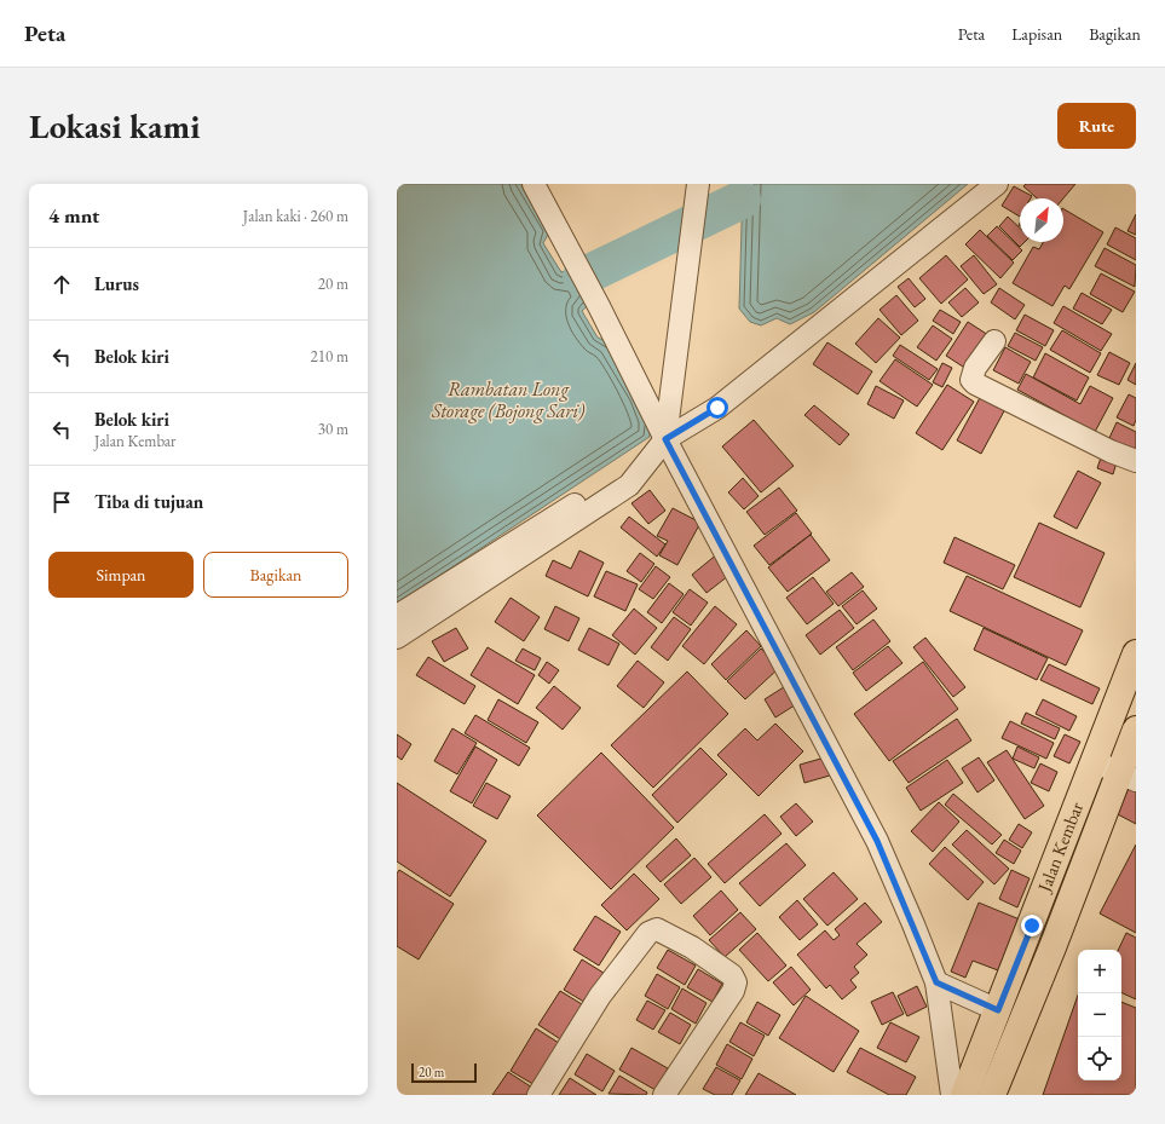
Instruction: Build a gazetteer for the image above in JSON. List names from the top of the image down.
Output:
{
  "streets": {
    "main road": ["Jalan Kembar"]
  },
  "water": ["Rambatan Long Storage (Bojong Sari)"],
  "scale_bar": "20 m",
  "north": "top right",
  "page": {
    "header": "Peta",
    "nav": ["Peta", "Lapisan", "Bagikan"],
    "buttons": [
      "Rute",
      ["Simpan", "Bagikan"]
    ],
    "title": "Lokasi kami",
    "heading": ["4 mnt", "Jalan kaki · 260 m"],
    "list": [
      ["Lurus", "20 m"],
      ["Belok kiri", "210 m"],
      ["Belok kiri", "Jalan Kembar", "30 m"],
      "Tiba di tujuan"
    ],
    "map_buttons": ["+", "−"],
    "scale": "20 m"
  }
}
